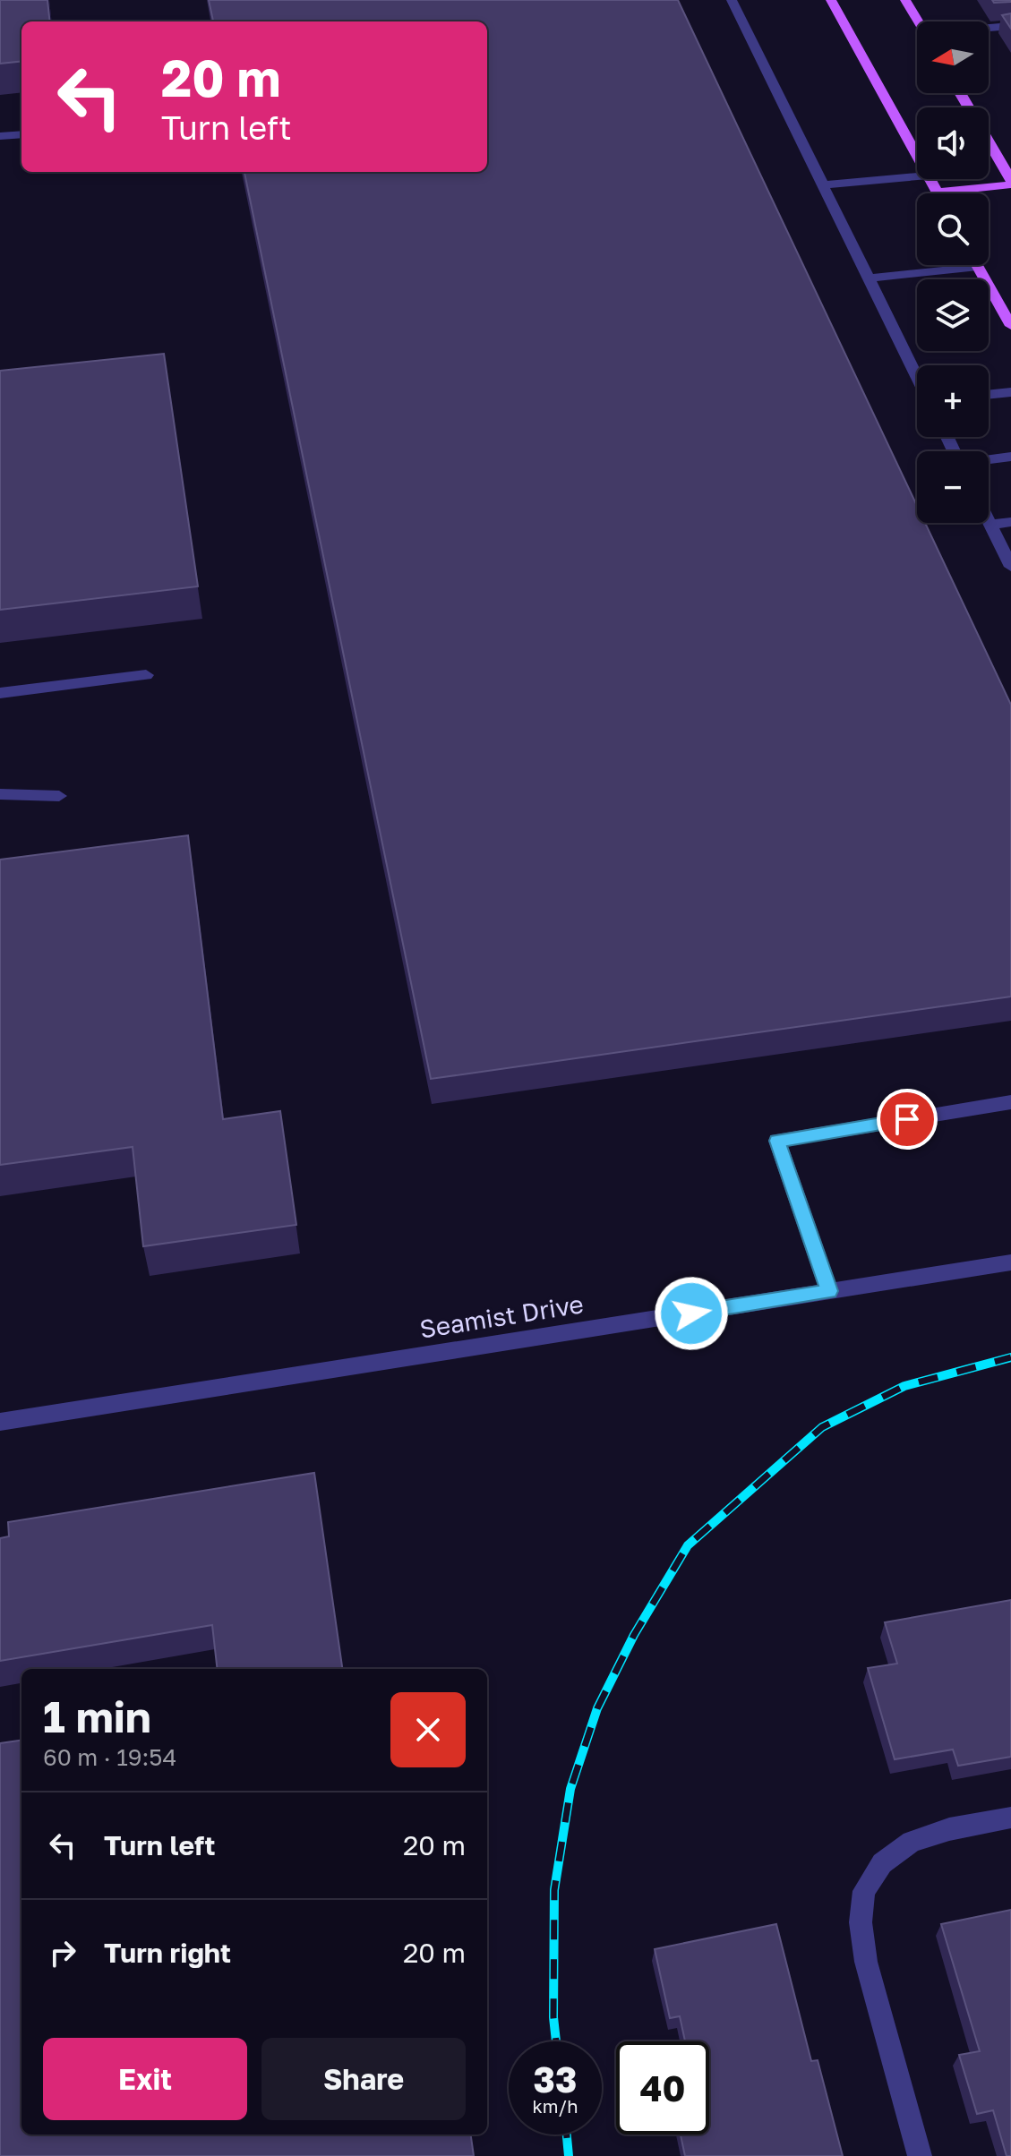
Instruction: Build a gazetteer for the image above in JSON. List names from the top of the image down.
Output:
{
  "streets": {
    "street": ["Seamist Drive"]
  },
  "north": "left",
  "page": {
    "map_buttons": ["+", "−"],
    "turn": ["20 m", "Turn left"],
    "heading": ["1 min", "60 m · 19:54"],
    "list": [
      {
        "name": "Turn left",
        "value": "20 m"
      },
      {
        "name": "Turn right",
        "value": "20 m"
      }
    ],
    "buttons": ["Exit", "Share"],
    "speed": "33 km/h",
    "limit": "40"
  }
}
